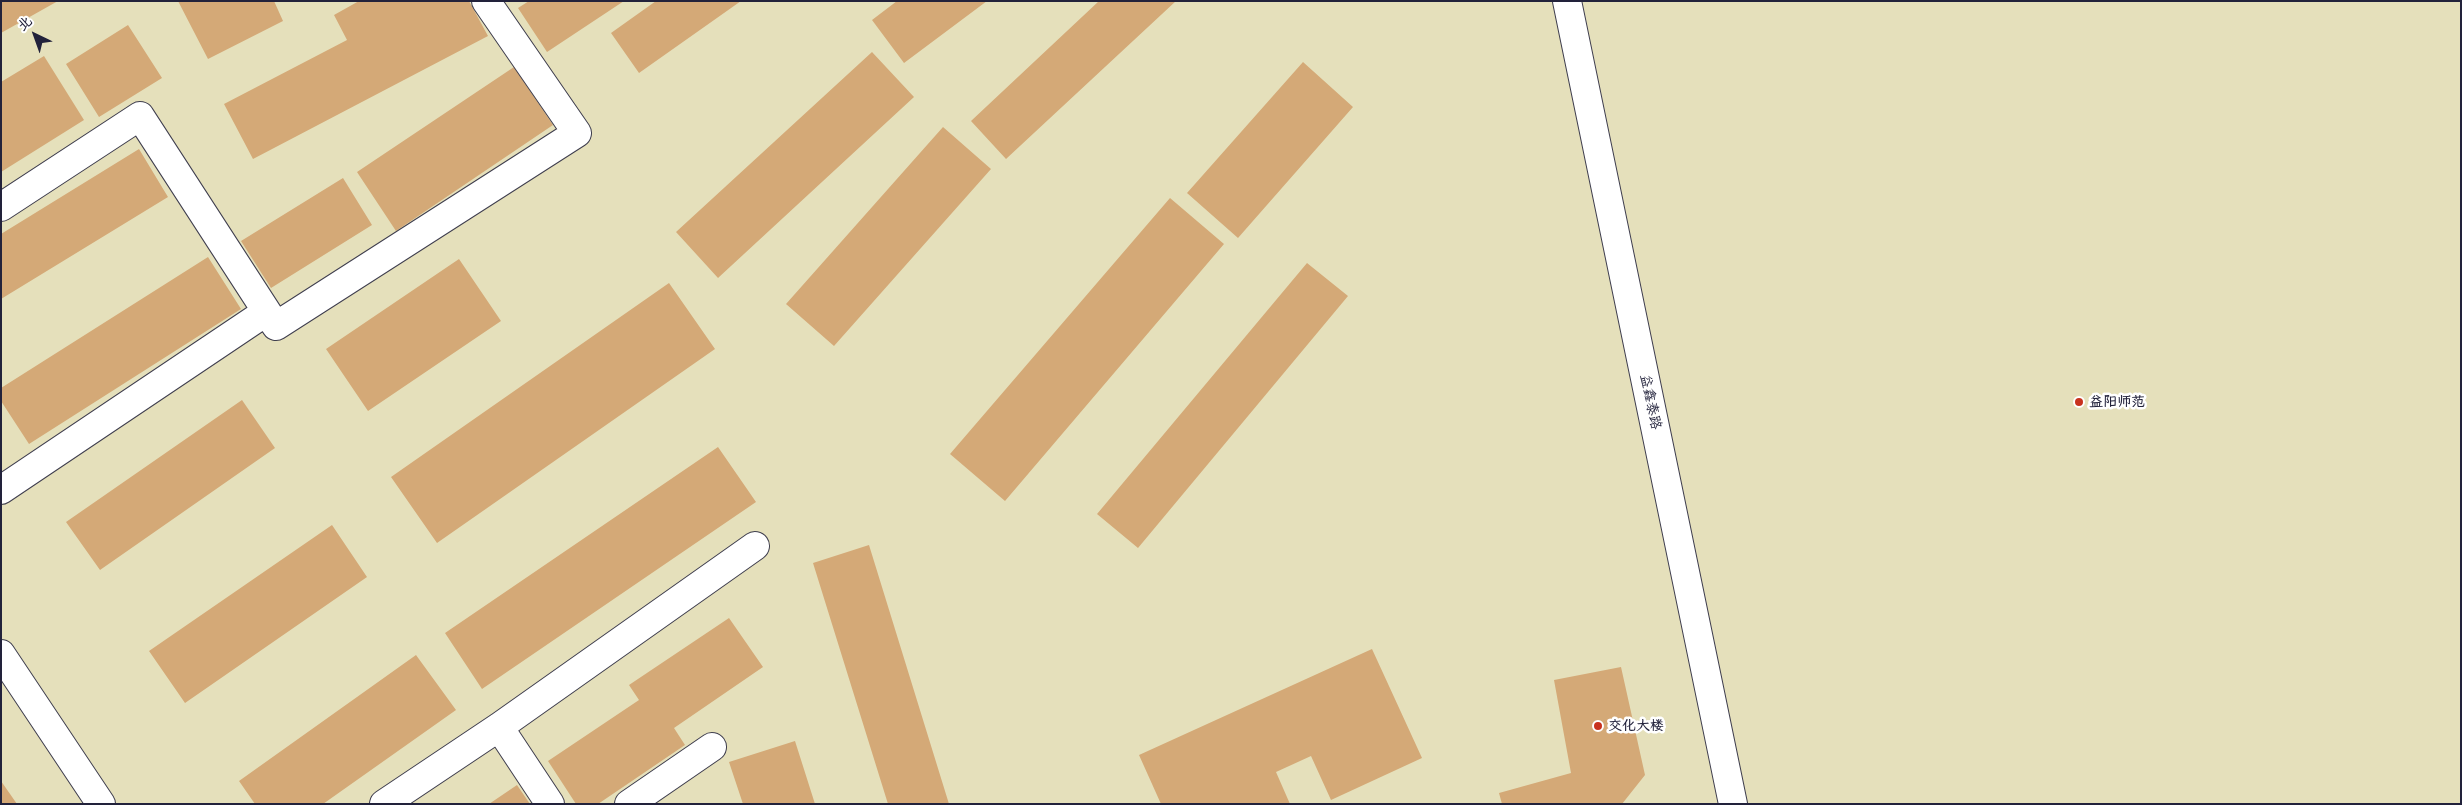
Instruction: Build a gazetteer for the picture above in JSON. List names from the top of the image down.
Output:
{
  "streets": {
    "street": ["益鑫泰路"]
  },
  "places": ["益阳师范", "交化大楼"],
  "north": "top left"
}
